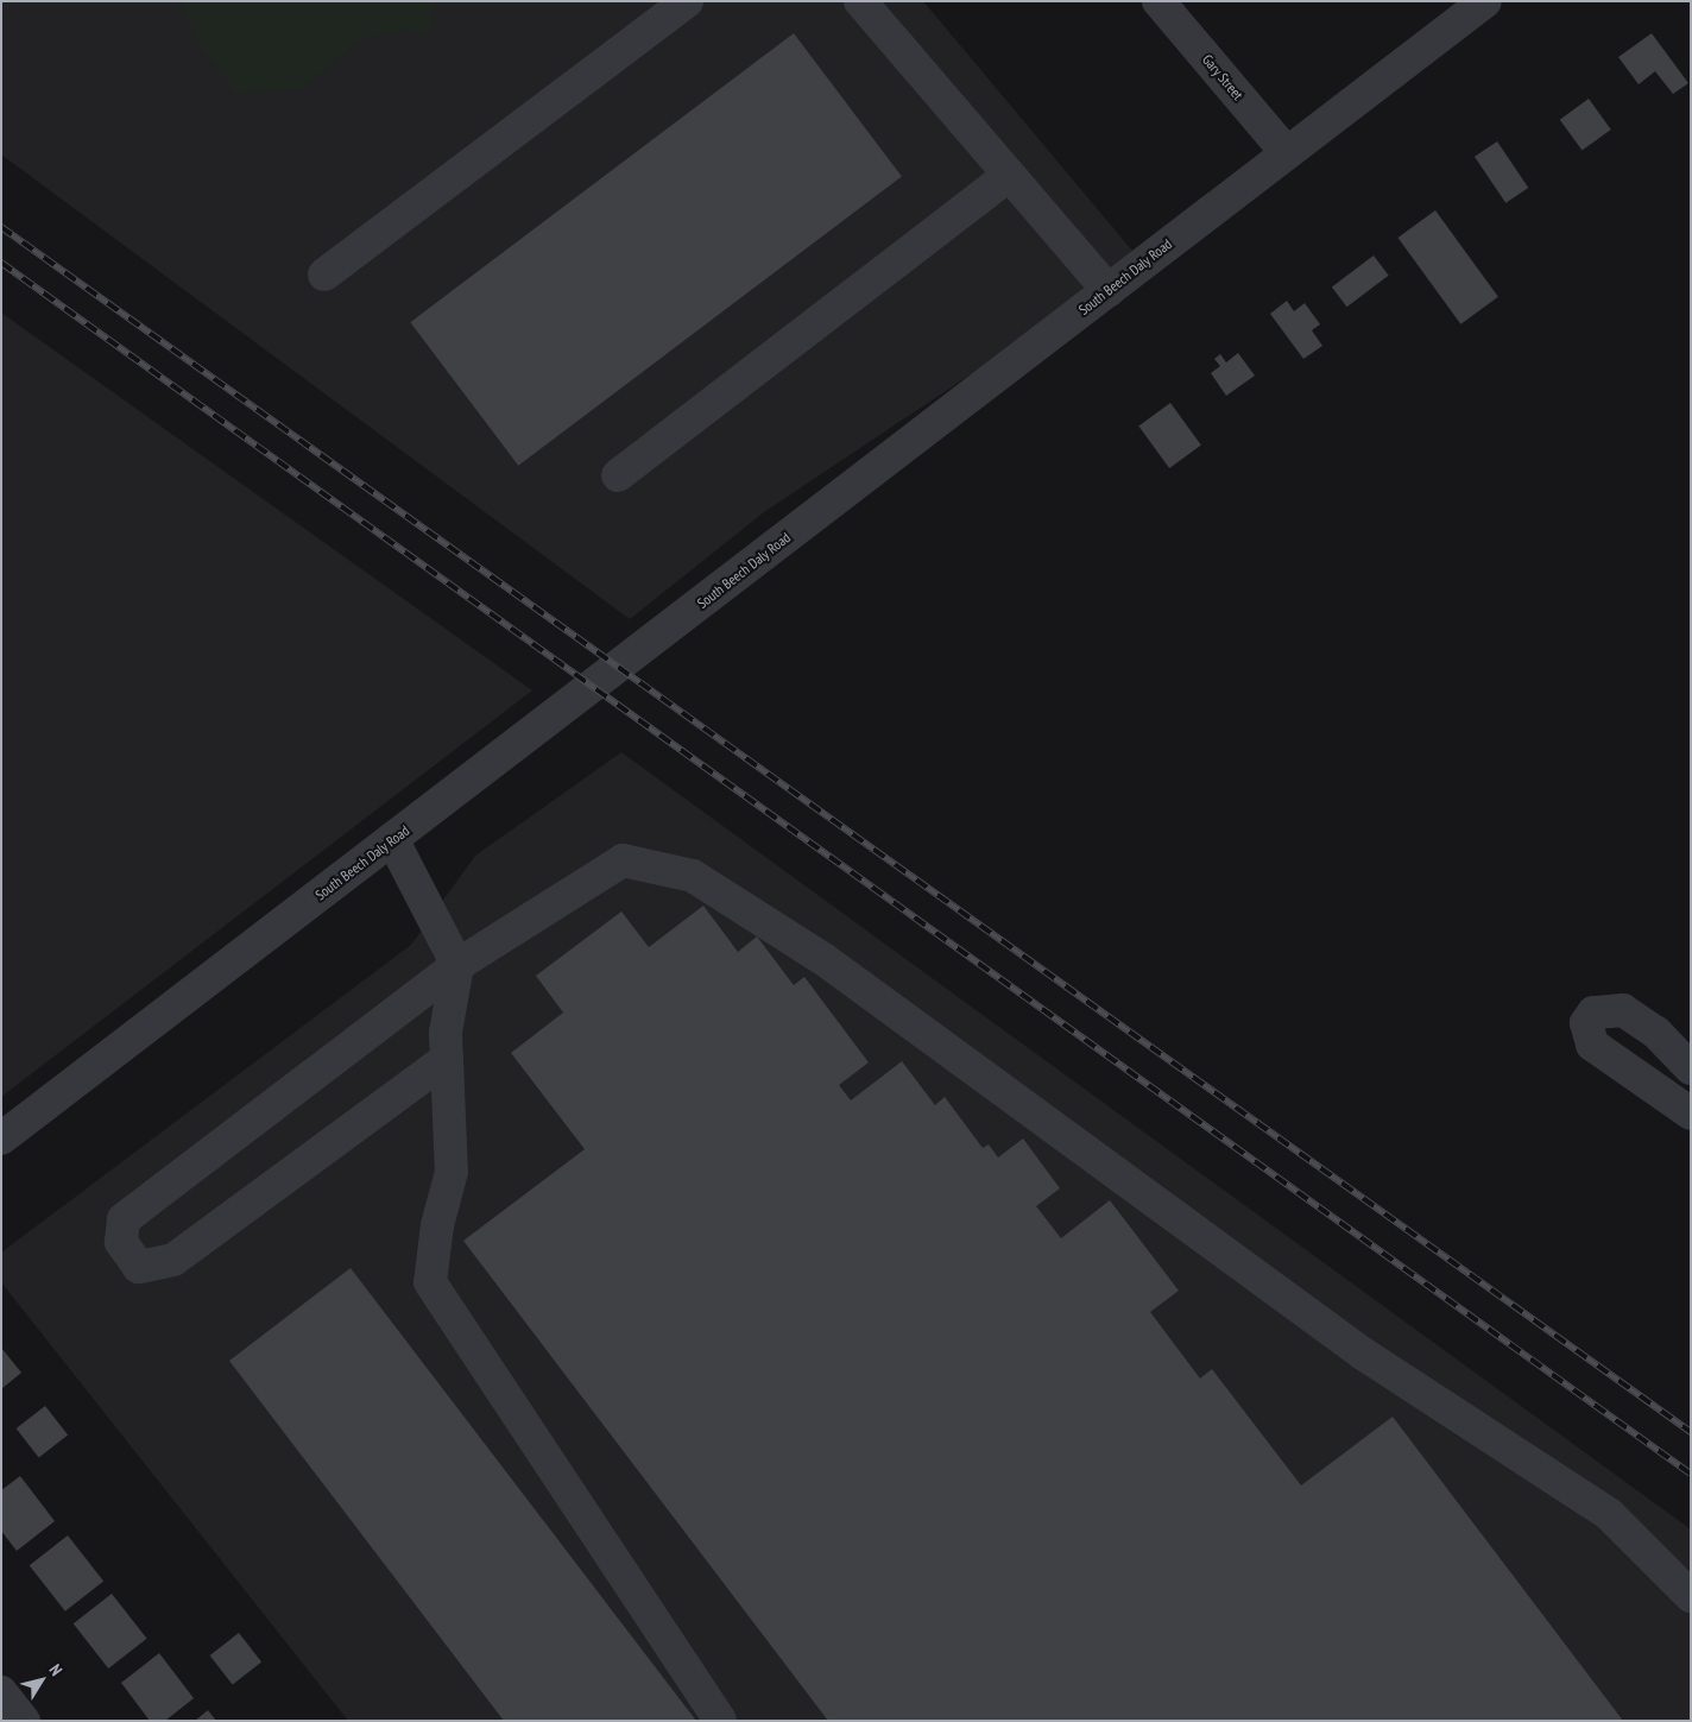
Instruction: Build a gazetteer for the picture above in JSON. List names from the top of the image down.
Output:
{
  "streets": {
    "street": ["Gary Street", "South Beech Daly Road"]
  },
  "crossings": [
    ["Gary Street", "South Beech Daly Road"]
  ],
  "north": "top right"
}
